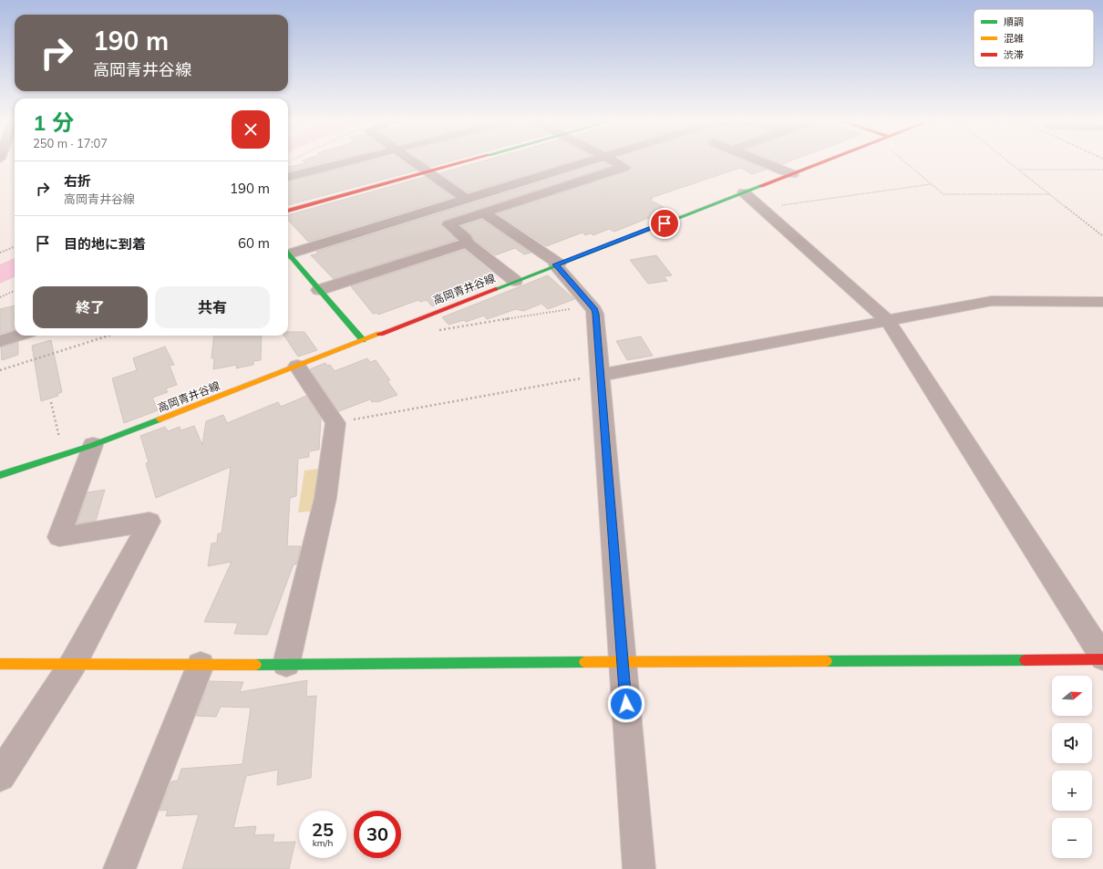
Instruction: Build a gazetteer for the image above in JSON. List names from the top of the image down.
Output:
{
  "streets": {
    "street": ["高岡青井谷線"]
  },
  "legend": ["順調", "混雑", "渋滞"],
  "north": "right",
  "page": {
    "turn": ["190 m", "高岡青井谷線"],
    "heading": ["1 分", "250 m · 17:07"],
    "list": [
      {
        "name": "右折",
        "note": "高岡青井谷線",
        "value": "190 m"
      },
      {
        "name": "目的地に到着",
        "value": "60 m"
      }
    ],
    "buttons": ["終了", "共有"],
    "map_buttons": ["+", "−"],
    "speed": "25 km/h",
    "limit": "30"
  }
}
